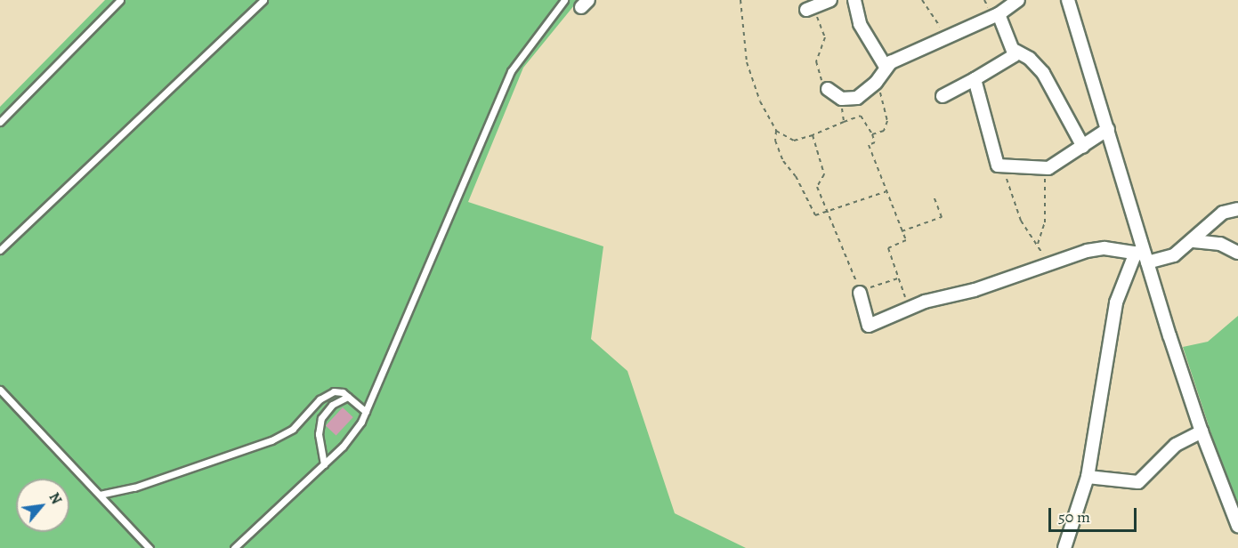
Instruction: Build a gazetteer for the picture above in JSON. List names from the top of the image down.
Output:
{
  "scale_bar": "50 m",
  "north": "top right"
}
